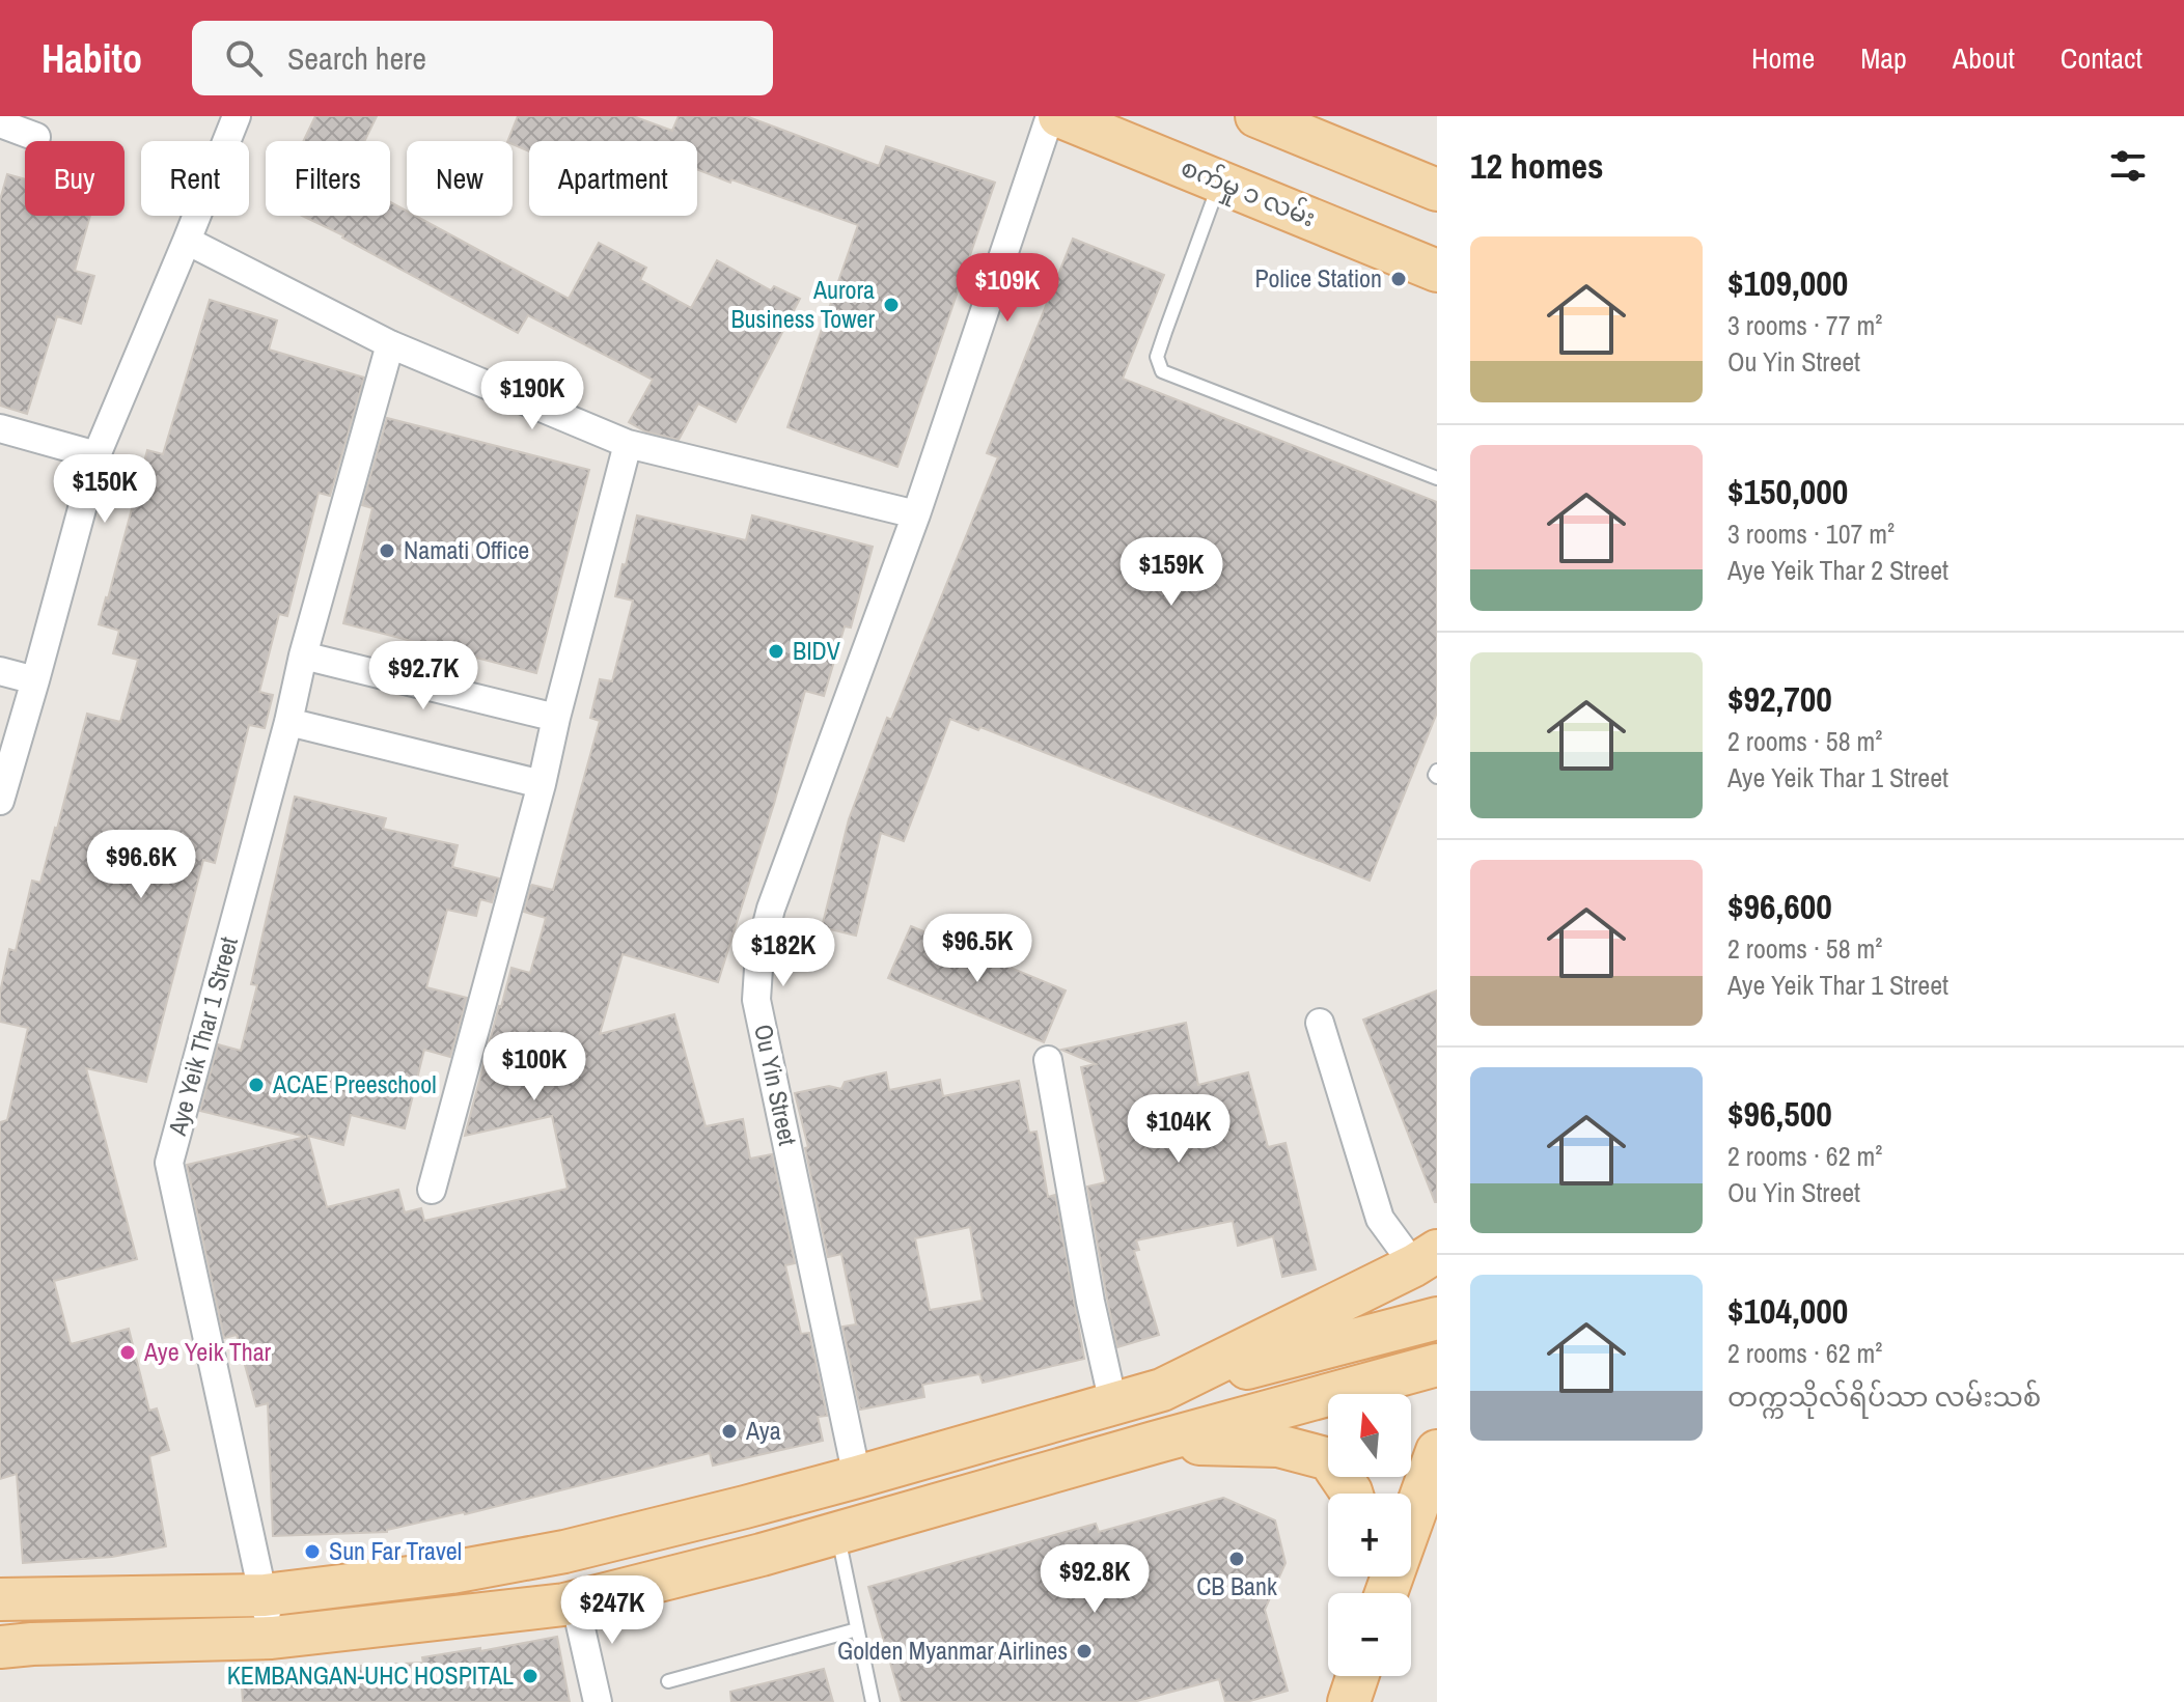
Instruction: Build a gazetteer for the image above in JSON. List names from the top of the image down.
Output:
{
  "streets": {
    "main road": ["စက်မှု ၁ လမ်း"],
    "street": ["Aye Yeik Thar 1 Street", "Ou Yin Street"]
  },
  "places": [
    "Police Station",
    "Aurora Business Tower",
    "Namati Office",
    "BIDV",
    "ACAE Preeschool",
    "Aye Yeik Thar",
    "Aya",
    "Sun Far Travel",
    "CB Bank",
    "Golden Myanmar Airlines",
    "KEMBANGAN-UHC HOSPITAL"
  ],
  "north": "top",
  "page": {
    "header": "Habito",
    "search": "Search here",
    "nav": [
      "Home",
      "Map",
      "About",
      "Contact"
    ],
    "heading": "12 homes",
    "chip": [
      "Buy",
      "Rent",
      "Filters",
      "New",
      "Apartment"
    ],
    "list": [
      {
        "name": "$109,000",
        "note": "3 rooms · 77 m² · Ou Yin Street"
      },
      {
        "name": "$150,000",
        "note": "3 rooms · 107 m² · Aye Yeik Thar 2 Street"
      },
      {
        "name": "$92,700",
        "note": "2 rooms · 58 m² · Aye Yeik Thar 1 Street"
      },
      {
        "name": "$96,600",
        "note": "2 rooms · 58 m² · Aye Yeik Thar 1 Street"
      },
      {
        "name": "$96,500",
        "note": "2 rooms · 62 m² · Ou Yin Street"
      },
      {
        "name": "$104,000",
        "note": "2 rooms · 62 m² · တက္ကသိုလ်ရိပ်သာ လမ်းသစ်"
      }
    ],
    "price": [
      "$109K",
      "$190K",
      "$150K",
      "$159K",
      "$92.7K",
      "$96.6K",
      "$96.5K",
      "$182K",
      "$100K",
      "$104K",
      "$92.8K",
      "$247K"
    ],
    "map_buttons": ["+", "−"]
  }
}
